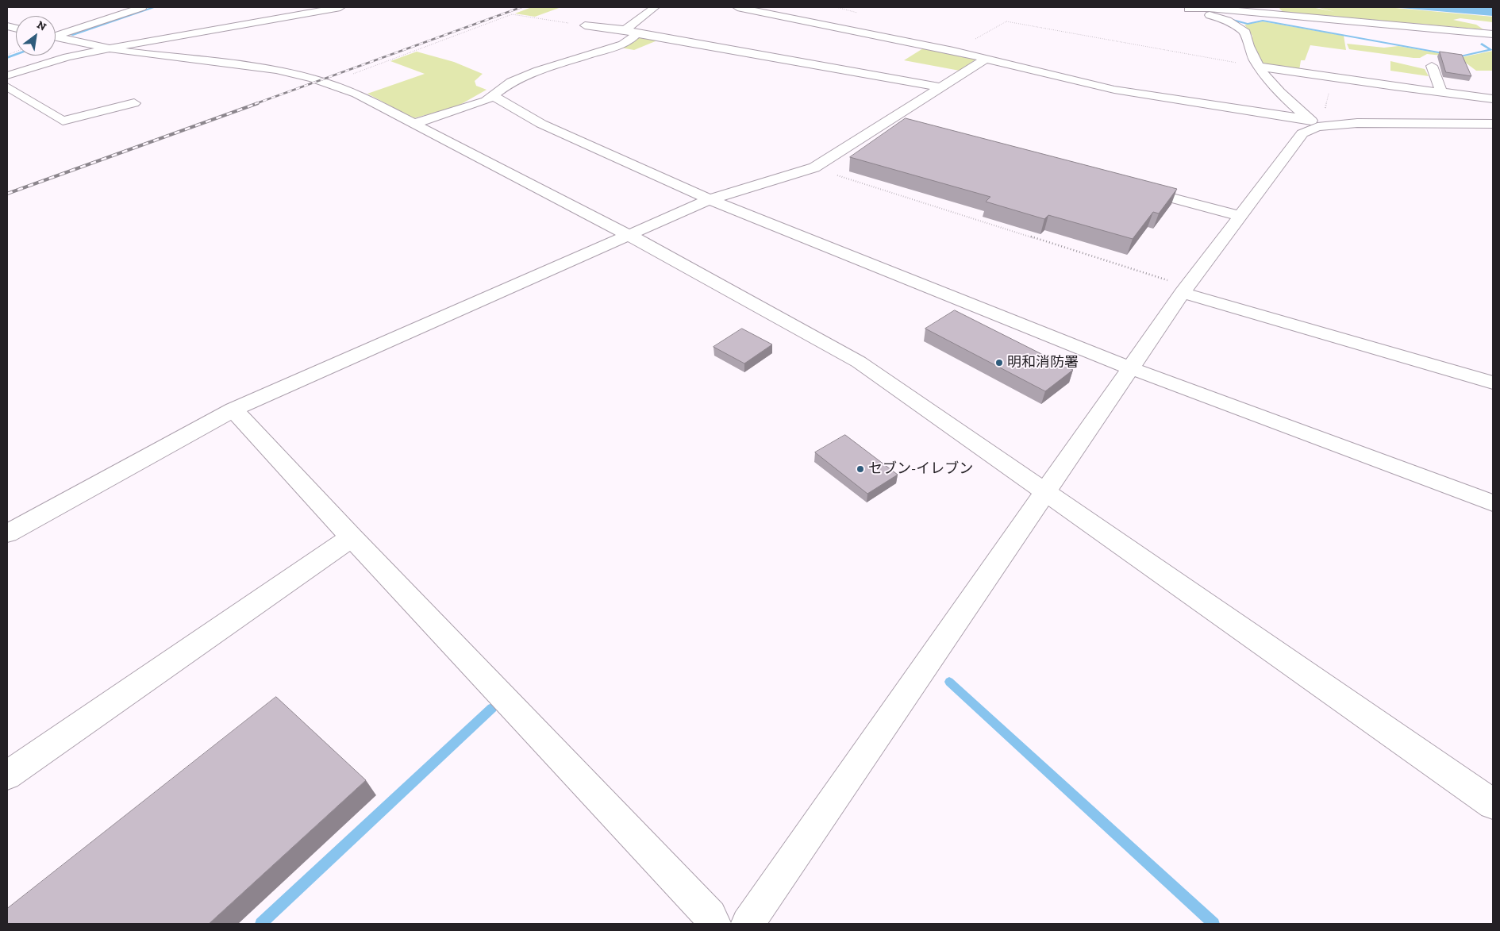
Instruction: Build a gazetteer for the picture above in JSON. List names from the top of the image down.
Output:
{
  "places": ["明和消防署", "セブン-イレブン"],
  "north": "top right"
}
